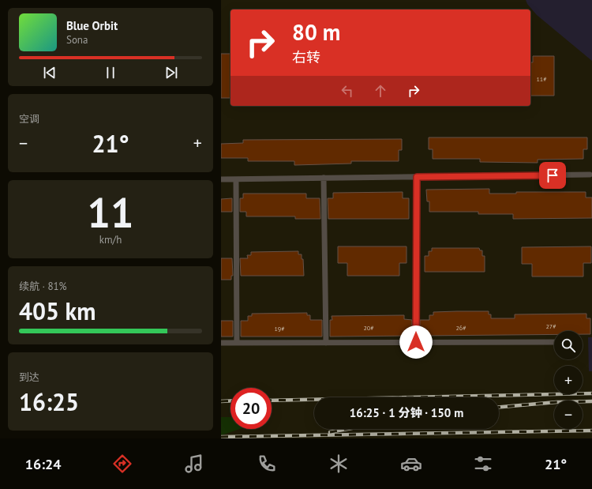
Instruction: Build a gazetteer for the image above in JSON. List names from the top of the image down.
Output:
{
  "house_numbers": [
    "11#",
    "27#",
    "20#",
    "26#",
    "19#"
  ],
  "page": {
    "turn": ["80 m", "右转"],
    "song": ["Blue Orbit", "Sona"],
    "tile": [
      "空调",
      ["11", "km/h"],
      ["续航 · 81%", "405 km"],
      ["到达", "16:25"]
    ],
    "heat": ["−", "21°", "+"],
    "map_buttons": ["+", "−"],
    "limit": "20",
    "trip": "16:25 · 1 分钟 · 150 m",
    "tabs": ["16:24", "21°"]
  }
}
